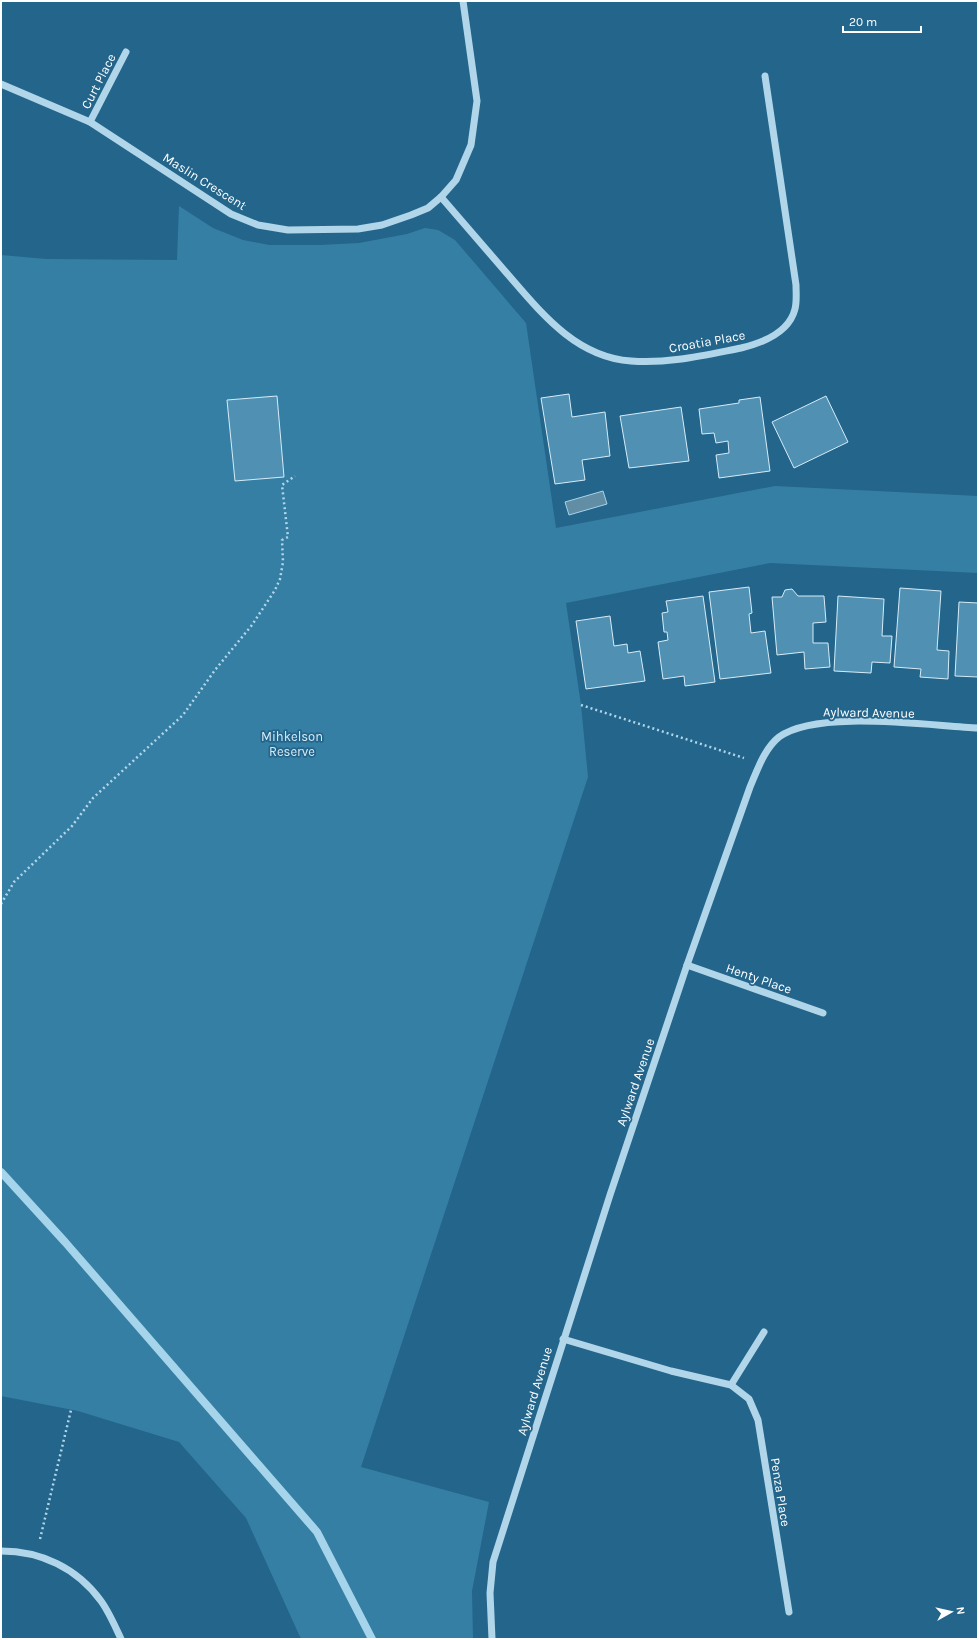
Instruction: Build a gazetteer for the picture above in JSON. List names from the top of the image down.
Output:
{
  "streets": {
    "street": [
      "Curt Place",
      "Maslin Crescent",
      "Croatia Place",
      "Aylward Avenue",
      "Henty Place",
      "Penza Place"
    ]
  },
  "crossings": [
    ["Curt Place", "Maslin Crescent"],
    ["Maslin Crescent", "Croatia Place"],
    ["Aylward Avenue", "Henty Place"],
    ["Aylward Avenue", "Penza Place"]
  ],
  "parks": ["Mihkelson Reserve"],
  "scale_bar": "20 m",
  "north": "right"
}
